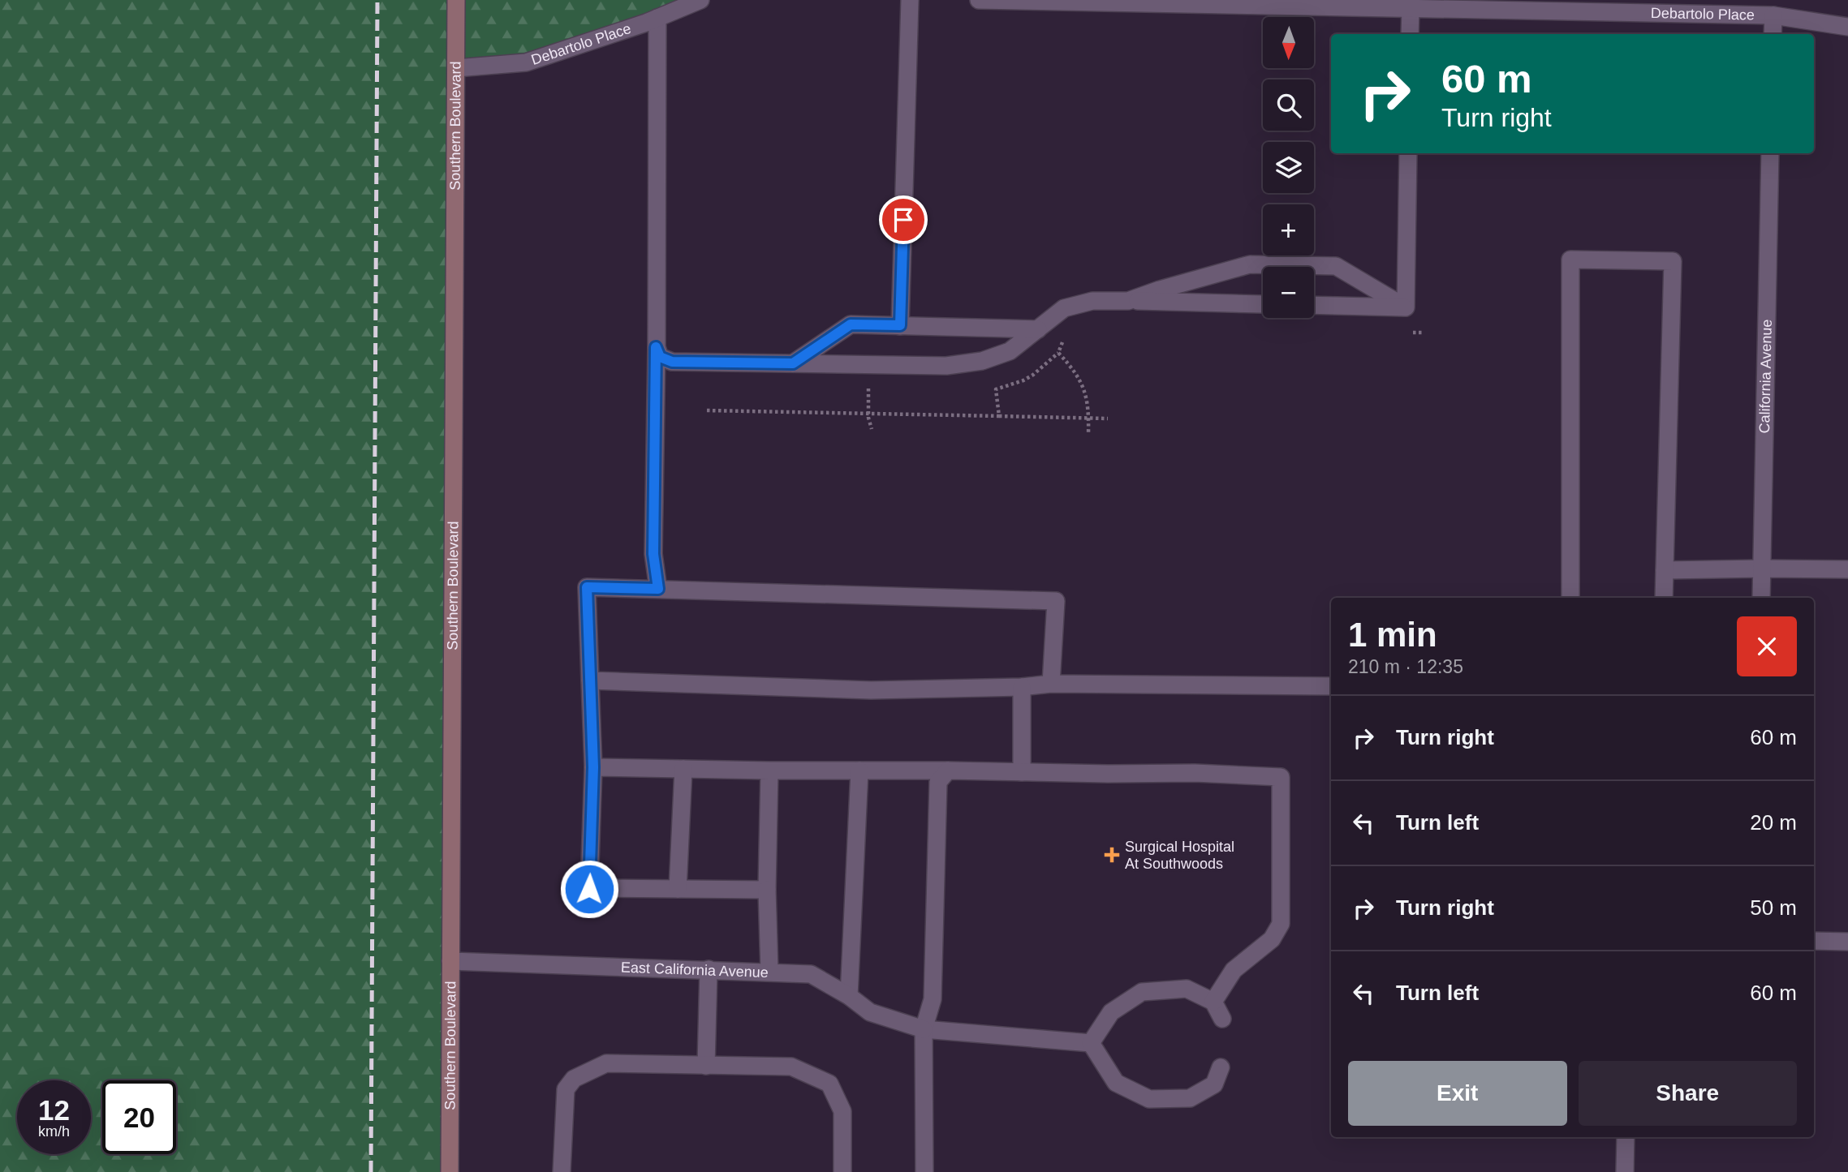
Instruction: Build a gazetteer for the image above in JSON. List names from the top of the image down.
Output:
{
  "streets": {
    "street": [
      "Debartolo Place",
      "Southern Boulevard",
      "California Avenue",
      "East California Avenue"
    ]
  },
  "crossings": [
    ["Debartolo Place", "Southern Boulevard"],
    ["Southern Boulevard", "East California Avenue"]
  ],
  "places": {
    "health": ["Surgical Hospital At Southwoods"]
  },
  "north": "bottom",
  "page": {
    "map_buttons": ["+", "−"],
    "turn": ["60 m", "Turn right"],
    "heading": ["1 min", "210 m · 12:35"],
    "list": [
      {
        "name": "Turn right",
        "value": "60 m"
      },
      {
        "name": "Turn left",
        "value": "20 m"
      },
      {
        "name": "Turn right",
        "value": "50 m"
      },
      {
        "name": "Turn left",
        "value": "60 m"
      }
    ],
    "buttons": ["Exit", "Share"],
    "speed": "12 km/h",
    "limit": "20"
  }
}
